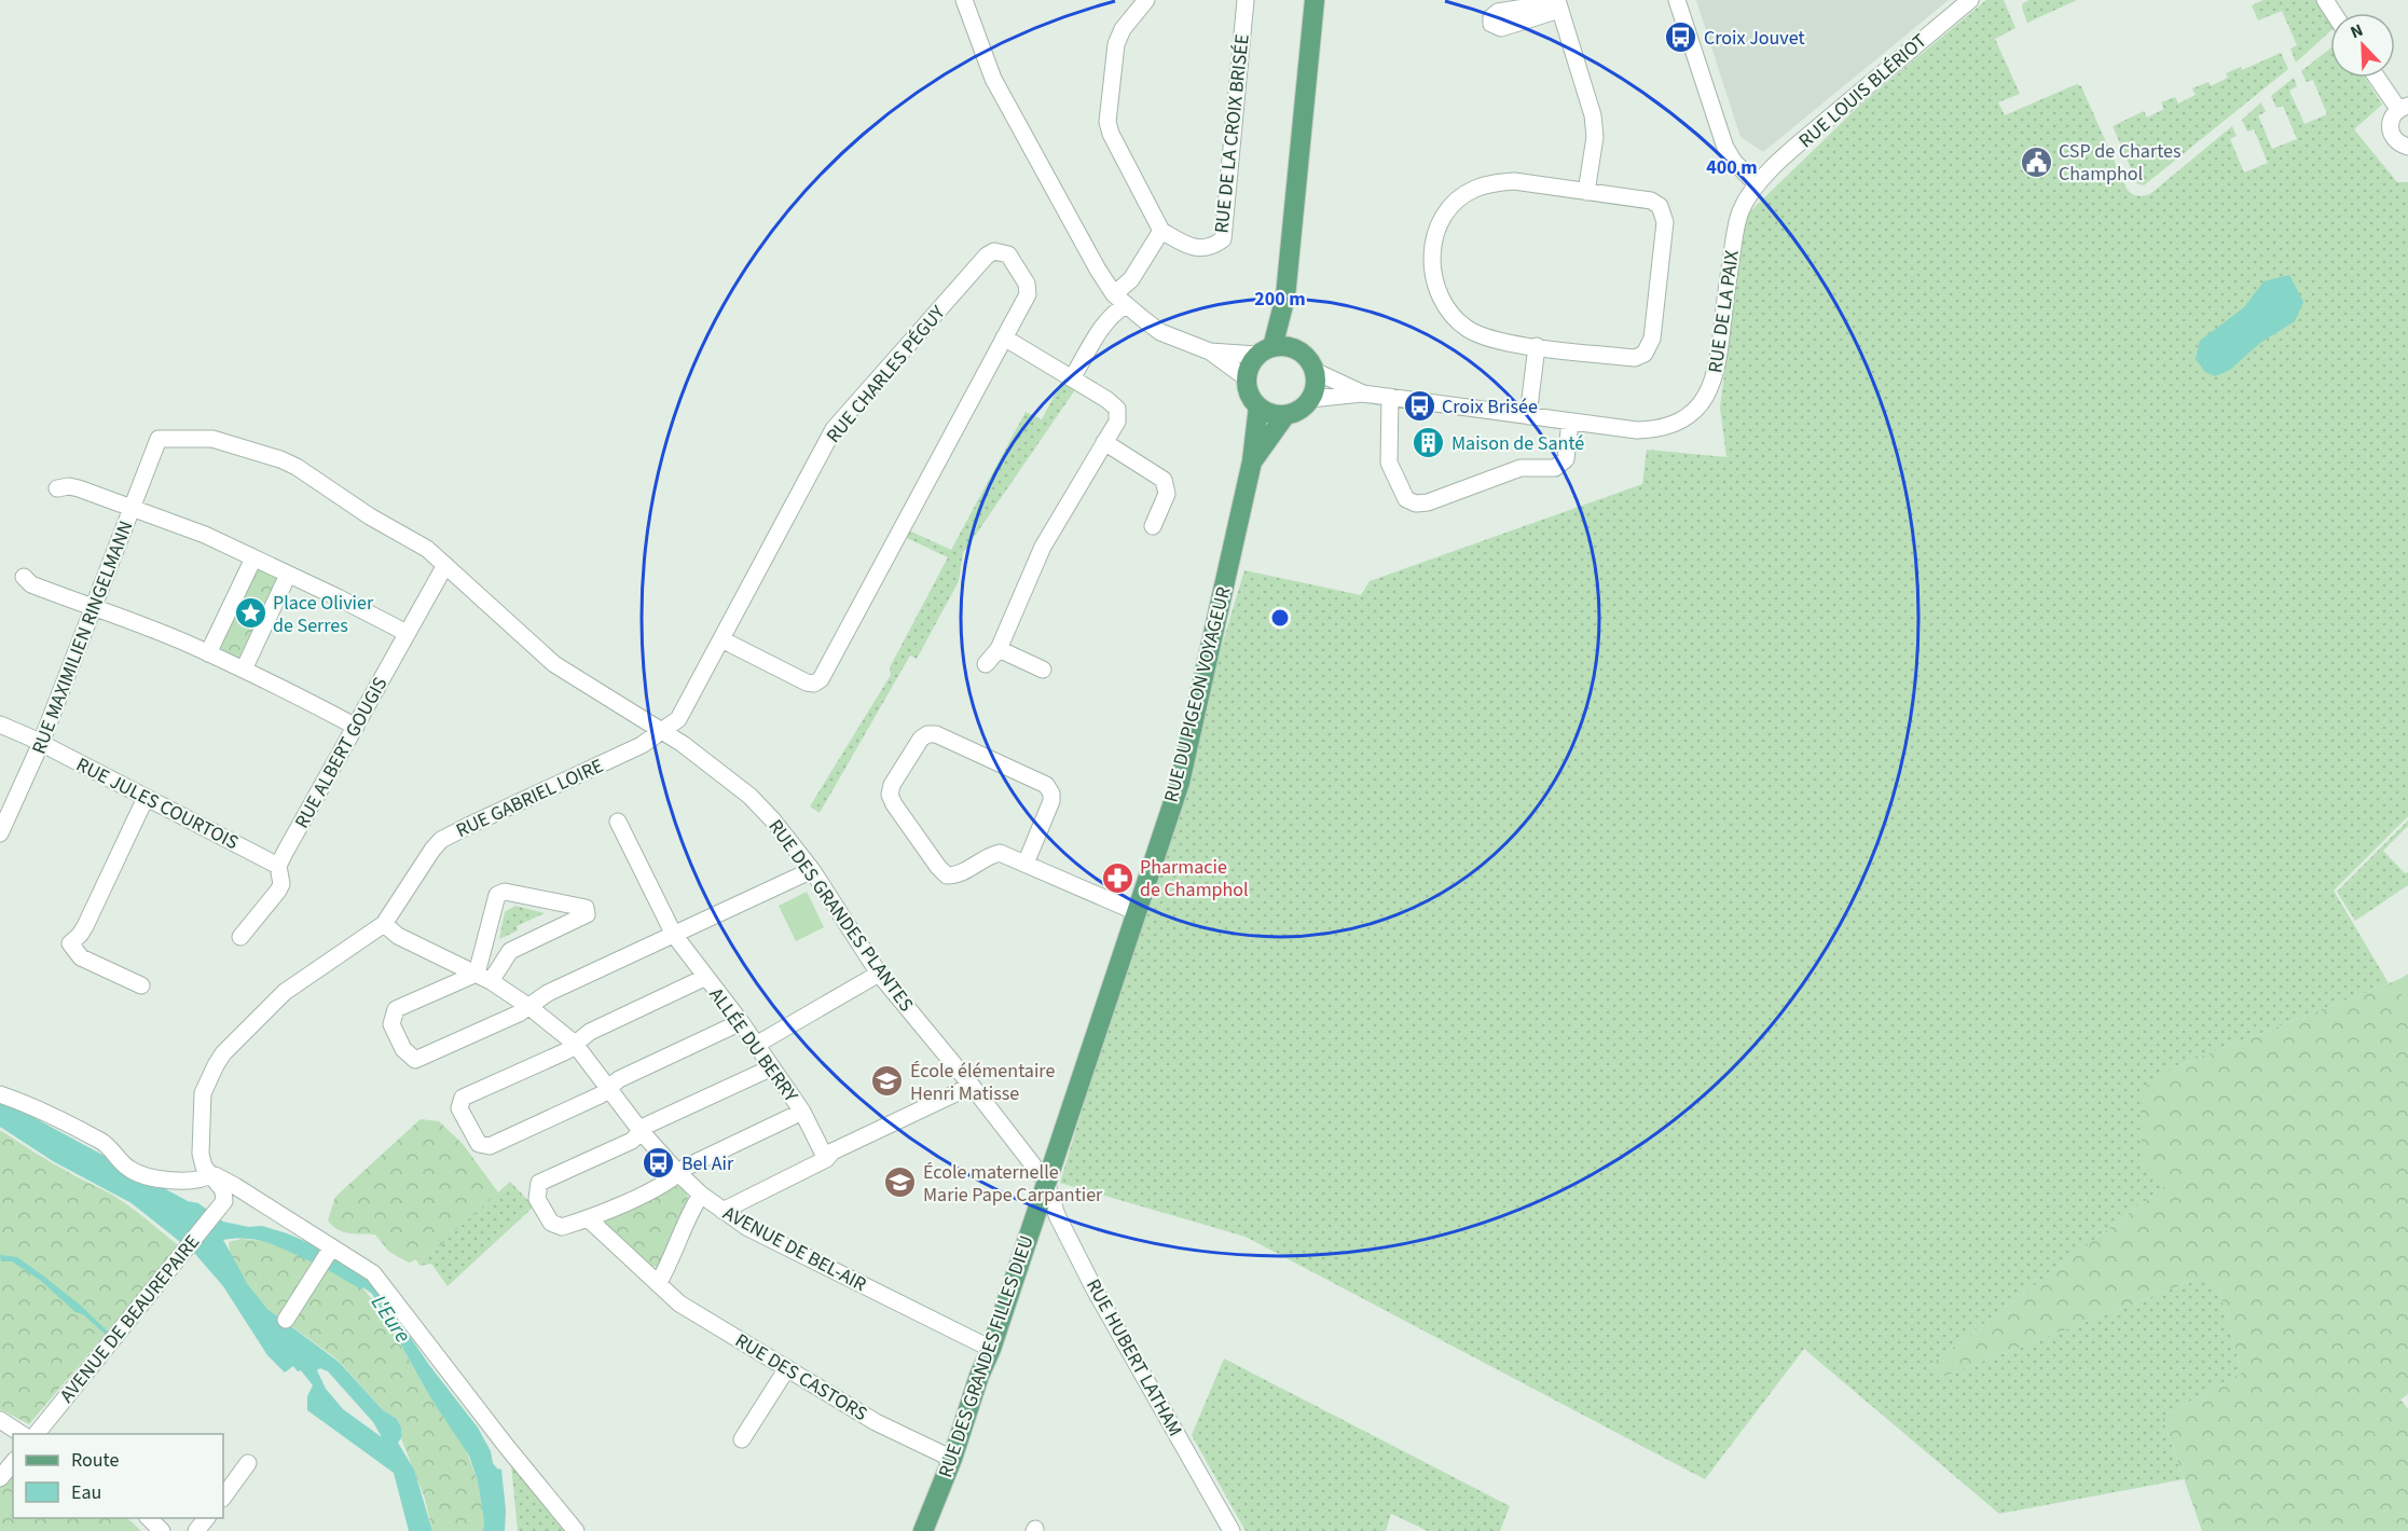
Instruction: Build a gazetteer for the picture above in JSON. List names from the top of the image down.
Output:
{
  "streets": {
    "main road": ["RUE DU PIGEON VOYAGEUR", "RUE DES GRANDES FILLES DIEU"],
    "street": [
      "RUE LOUIS BLÉRIOT",
      "RUE DE LA CROIX BRISÉE",
      "RUE DE LA PAIX",
      "RUE CHARLES PÉGUY",
      "RUE MAXIMILIEN RINGELMANN",
      "RUE ALBERT GOUGIS",
      "RUE GABRIEL LOIRE",
      "RUE JULES COURTOIS",
      "RUE DES GRANDES PLANTES",
      "ALLÉE DU BERRY",
      "AVENUE DE BEL-AIR",
      "AVENUE DE BEAUREPAIRE",
      "RUE HUBERT LATHAM",
      "RUE DES CASTORS"
    ]
  },
  "crossings": [
    ["RUE LOUIS BLÉRIOT", "RUE DE LA PAIX"],
    ["RUE DE LA PAIX", "RUE DU PIGEON VOYAGEUR"],
    ["RUE CHARLES PÉGUY", "RUE GABRIEL LOIRE"],
    ["RUE CHARLES PÉGUY", "RUE DES GRANDES PLANTES"],
    ["RUE MAXIMILIEN RINGELMANN", "RUE JULES COURTOIS"],
    ["RUE MAXIMILIEN RINGELMANN", "RUE DES GRANDES PLANTES"],
    ["RUE DU PIGEON VOYAGEUR", "RUE DES GRANDES PLANTES"],
    ["RUE DU PIGEON VOYAGEUR", "RUE DES GRANDES FILLES DIEU"],
    ["RUE DU PIGEON VOYAGEUR", "RUE HUBERT LATHAM"],
    ["RUE ALBERT GOUGIS", "RUE JULES COURTOIS"],
    ["RUE ALBERT GOUGIS", "RUE DES GRANDES PLANTES"],
    ["RUE GABRIEL LOIRE", "RUE DES GRANDES PLANTES"],
    ["RUE GABRIEL LOIRE", "AVENUE DE BEL-AIR"],
    ["RUE DES GRANDES PLANTES", "RUE DES GRANDES FILLES DIEU"],
    ["RUE DES GRANDES PLANTES", "RUE HUBERT LATHAM"],
    ["AVENUE DE BEL-AIR", "RUE DES GRANDES FILLES DIEU"],
    ["RUE DES GRANDES FILLES DIEU", "RUE HUBERT LATHAM"],
    ["RUE DES GRANDES FILLES DIEU", "RUE DES CASTORS"]
  ],
  "water": ["L'Eure"],
  "places": {
    "bus stop": ["Croix Jouvet", "Croix Brisée", "Bel Air"],
    "public building": ["CSP de Chartes Champhol"],
    "building": ["Maison de Santé"],
    "place": ["Place Olivier de Serres"],
    "pharmacy": ["Pharmacie de Champhol"],
    "school or university": ["École élémentaire Henri Matisse", "École maternelle Marie Pape Carpantier"]
  },
  "legend": ["Route", "Eau"],
  "north": "top left",
  "rings": ["400 m", "200 m"]
}
